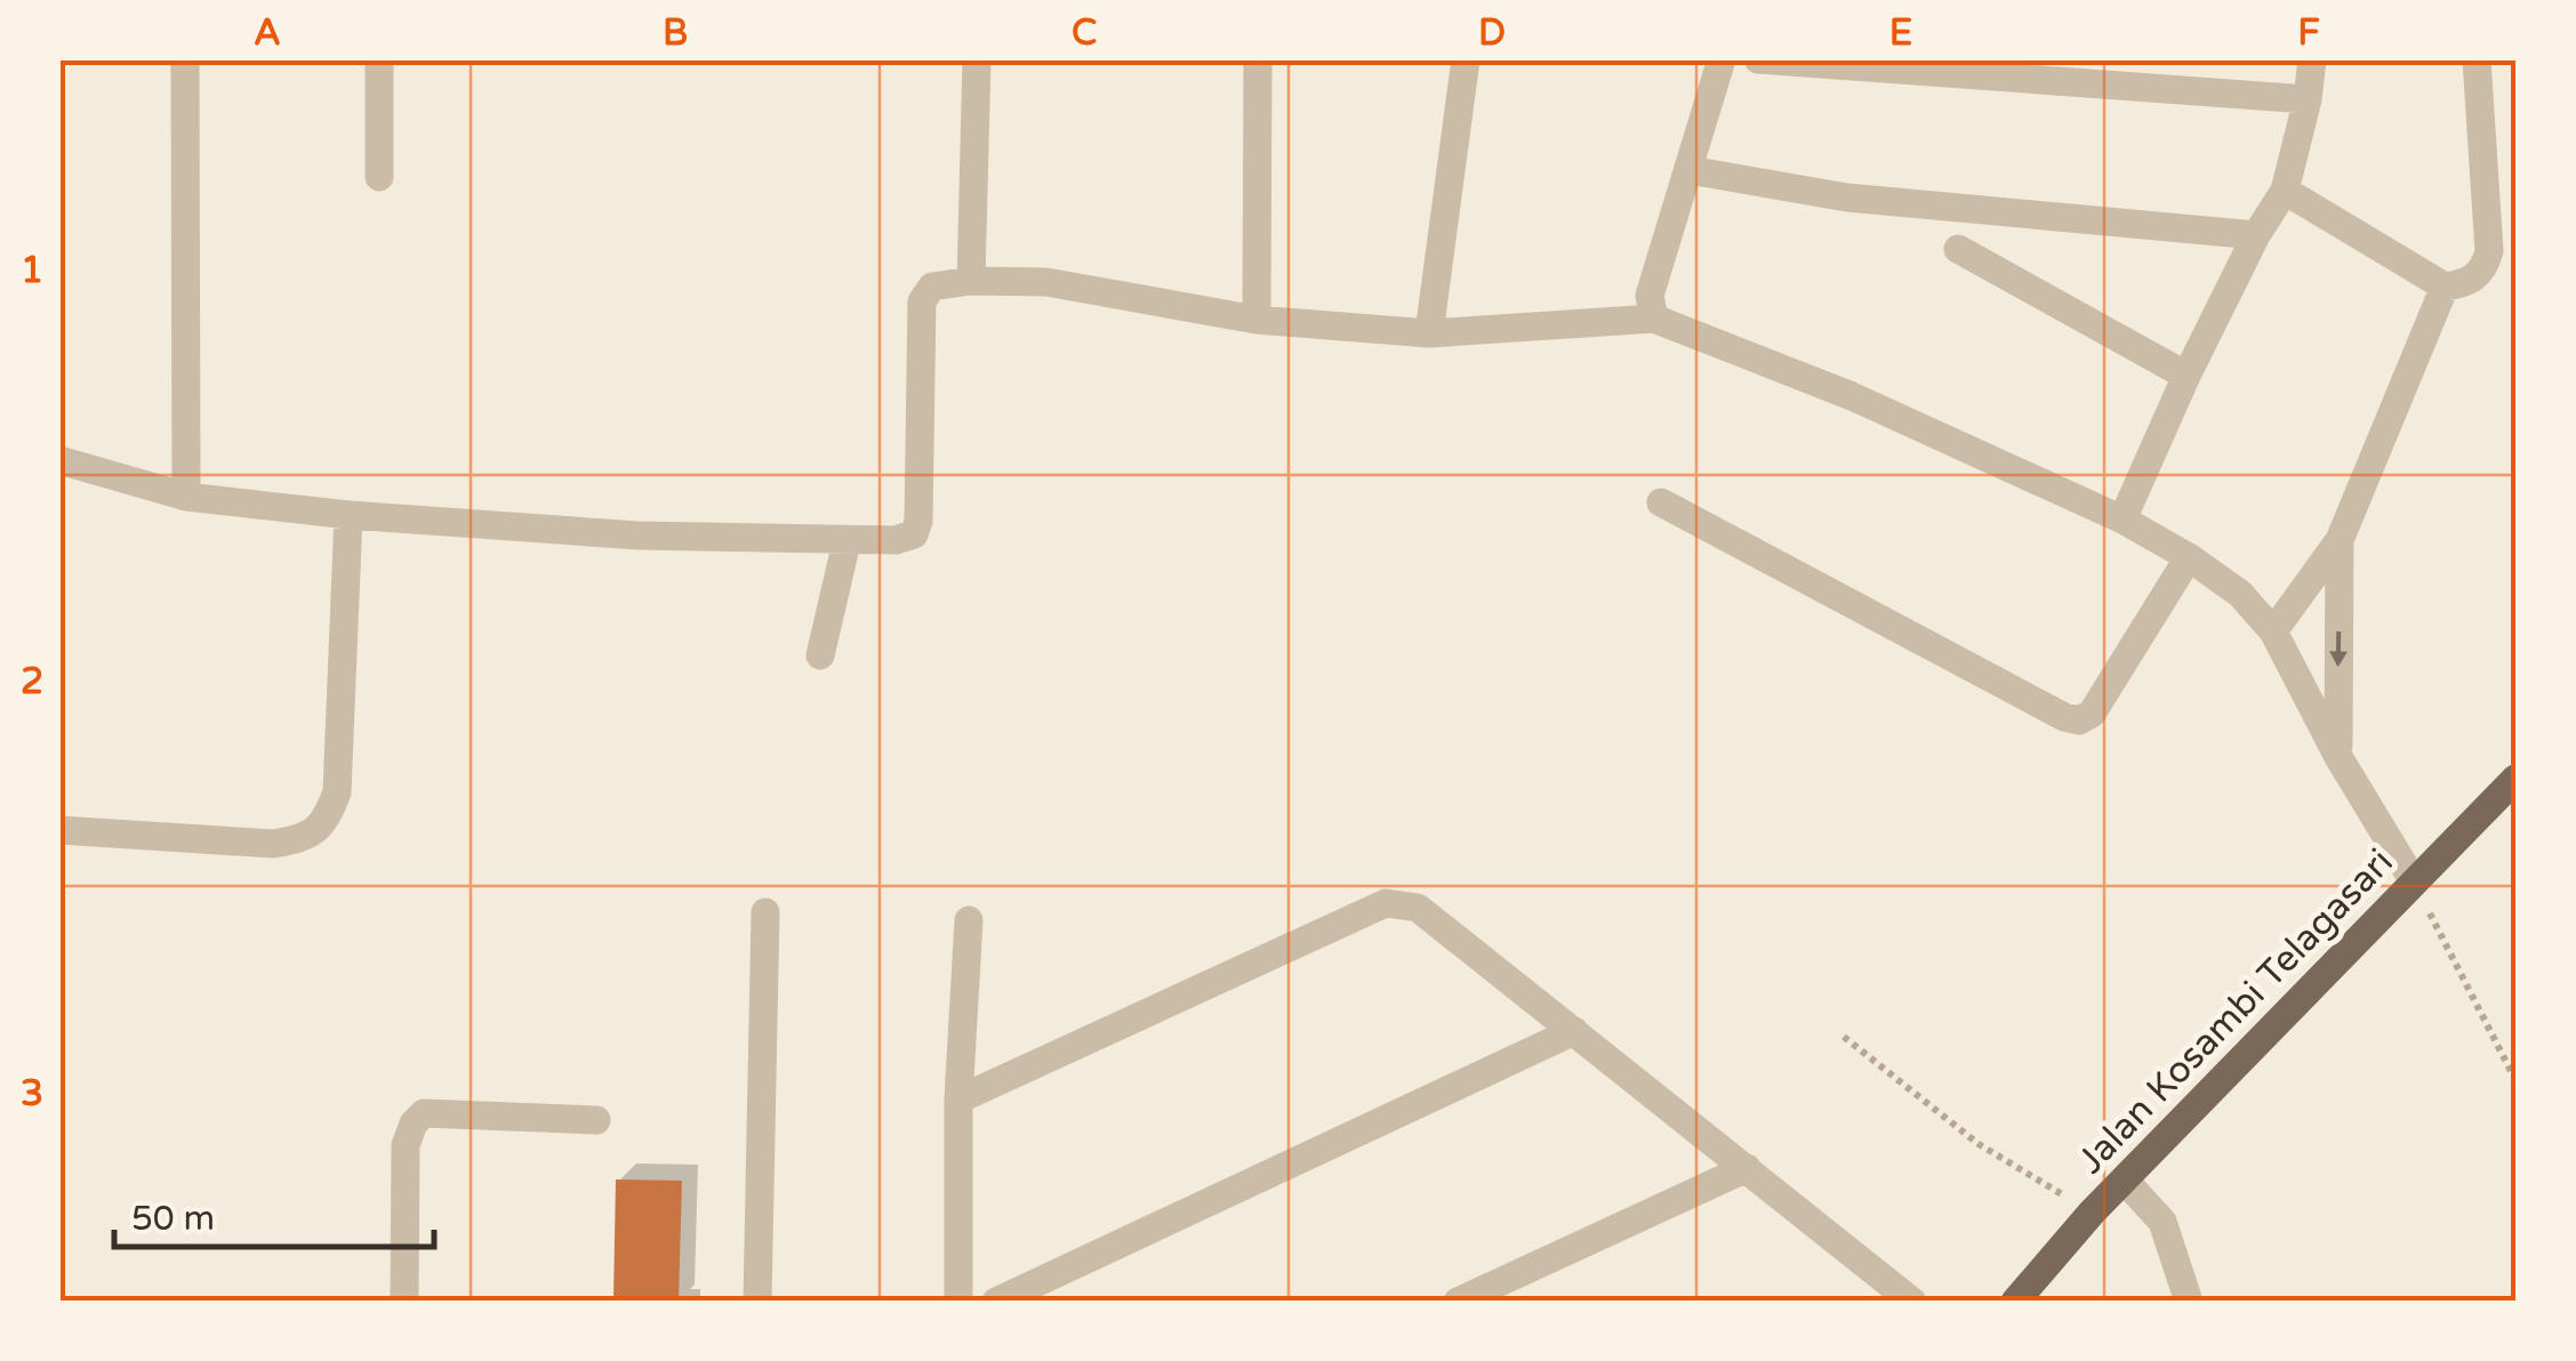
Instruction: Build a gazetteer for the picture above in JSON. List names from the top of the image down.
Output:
{
  "streets": {
    "main road": ["Jalan Kosambi Telagasari"]
  },
  "scale_bar": "50 m",
  "grid": {
    "columns": [
      "A",
      "B",
      "C",
      "D",
      "E",
      "F"
    ],
    "rows": ["1", "2", "3"]
  }
}
